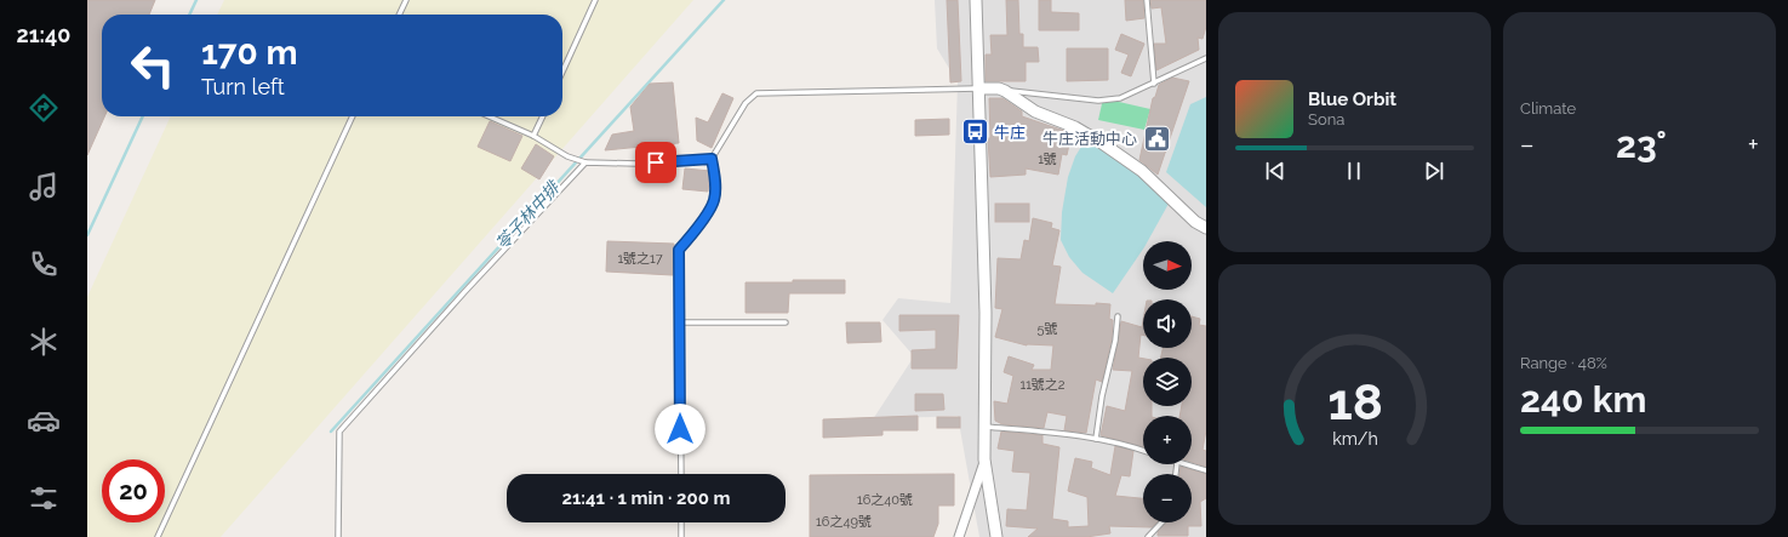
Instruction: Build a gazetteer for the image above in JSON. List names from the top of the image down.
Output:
{
  "water": ["苓子林中排"],
  "places": {
    "bus stop": ["牛庄"],
    "public building": ["牛庄活動中心"]
  },
  "house_numbers": [
    "1號",
    "1號之17",
    "5號",
    "11號之2",
    "16之40號",
    "16之49號"
  ],
  "north": "right",
  "page": {
    "tabs": "21:40",
    "tile": [
      "Climate",
      ["Range · 48%", "240 km"]
    ],
    "turn": ["170 m", "Turn left"],
    "song": ["Blue Orbit", "Sona"],
    "heat": ["−", "23°", "+"],
    "map_buttons": ["+", "−"],
    "limit": "20",
    "trip": "21:41 · 1 min · 200 m",
    "gauge": ["18", "km/h"]
  }
}
